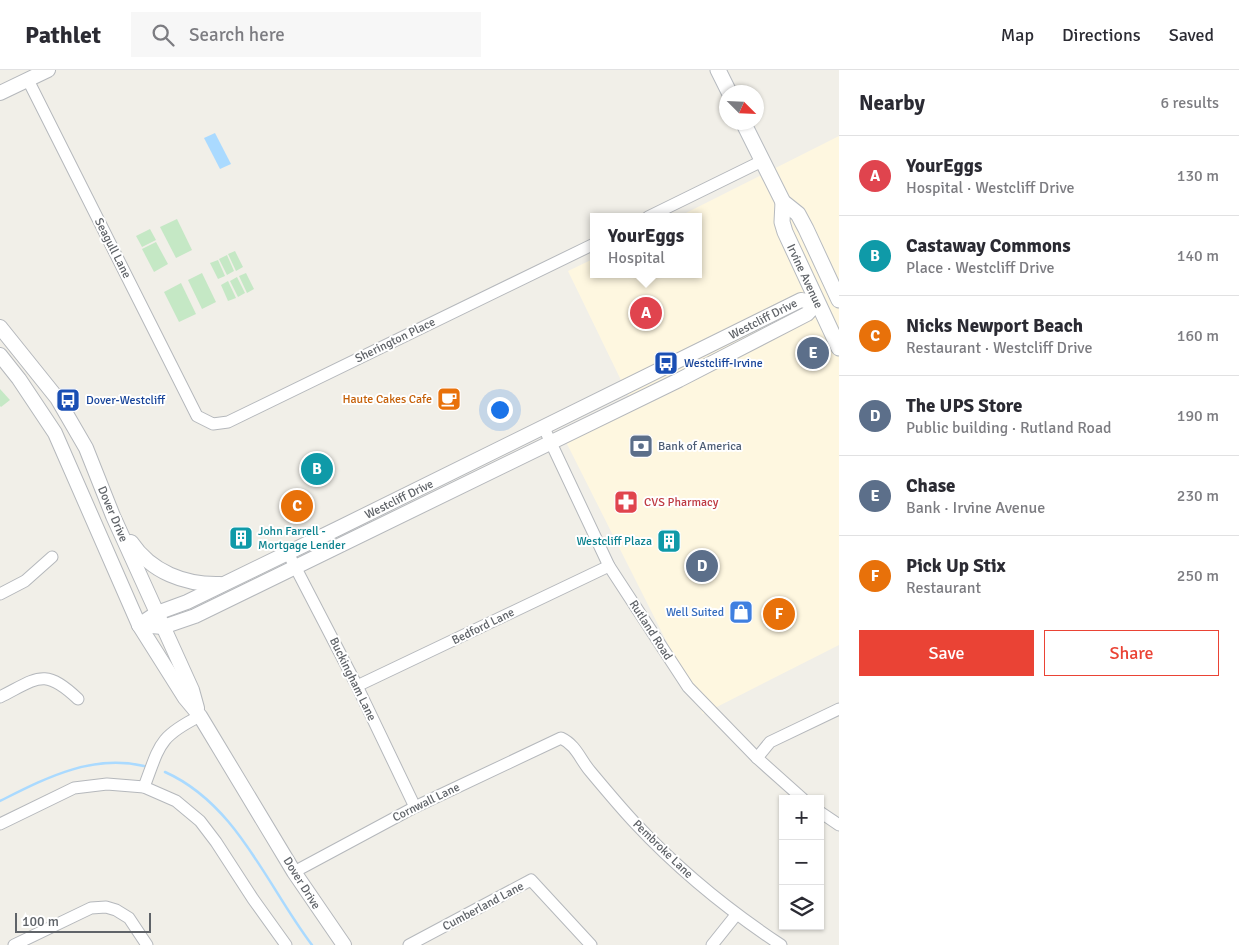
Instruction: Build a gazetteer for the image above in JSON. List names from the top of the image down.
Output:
{
  "streets": {
    "main road": ["Irvine Avenue"],
    "street": [
      "Seagull Lane",
      "Westcliff Drive",
      "Sherington Place",
      "Dover Drive",
      "Bedford Lane",
      "Rutland Road",
      "Buckingham Lane",
      "Cornwall Lane",
      "Pembroke Lane",
      "Cumberland Lane"
    ]
  },
  "crossings": [
    ["Seagull Lane", "Sherington Place"],
    ["Irvine Avenue", "Westcliff Drive"],
    ["Westcliff Drive", "Dover Drive"],
    ["Westcliff Drive", "Rutland Road"],
    ["Westcliff Drive", "Buckingham Lane"],
    ["Dover Drive", "Cornwall Lane"],
    ["Bedford Lane", "Rutland Road"],
    ["Bedford Lane", "Buckingham Lane"],
    ["Buckingham Lane", "Cornwall Lane"],
    ["Cornwall Lane", "Pembroke Lane"]
  ],
  "places": {
    "bus stop": ["Westcliff-Irvine", "Dover-Westcliff"],
    "cafe": ["Haute Cakes Cafe"],
    "bank": ["Bank of America"],
    "pharmacy": ["CVS Pharmacy"],
    "building": ["John Farrell - Mortgage Lender", "Westcliff Plaza"],
    "shop": ["Well Suited"]
  },
  "scale_bar": "100 m",
  "north": "bottom right",
  "page": {
    "header": "Pathlet",
    "search": "Search here",
    "nav": ["Map", "Directions", "Saved"],
    "heading": ["Nearby", "6 results"],
    "list": [
      {
        "mark": "A",
        "name": "YourEggs",
        "note": "Hospital · Westcliff Drive",
        "value": "130 m"
      },
      {
        "mark": "B",
        "name": "Castaway Commons",
        "note": "Place · Westcliff Drive",
        "value": "140 m"
      },
      {
        "mark": "C",
        "name": "Nicks Newport Beach",
        "note": "Restaurant · Westcliff Drive",
        "value": "160 m"
      },
      {
        "mark": "D",
        "name": "The UPS Store",
        "note": "Public building · Rutland Road",
        "value": "190 m"
      },
      {
        "mark": "E",
        "name": "Chase",
        "note": "Bank · Irvine Avenue",
        "value": "230 m"
      },
      {
        "mark": "F",
        "name": "Pick Up Stix",
        "note": "Restaurant",
        "value": "250 m"
      }
    ],
    "popup": ["YourEggs", "Hospital"],
    "pins": [
      "A",
      "E",
      "B",
      "C",
      "D",
      "F"
    ],
    "buttons": ["Save", "Share"],
    "map_buttons": ["+", "−"],
    "scale": "100 m"
  }
}
